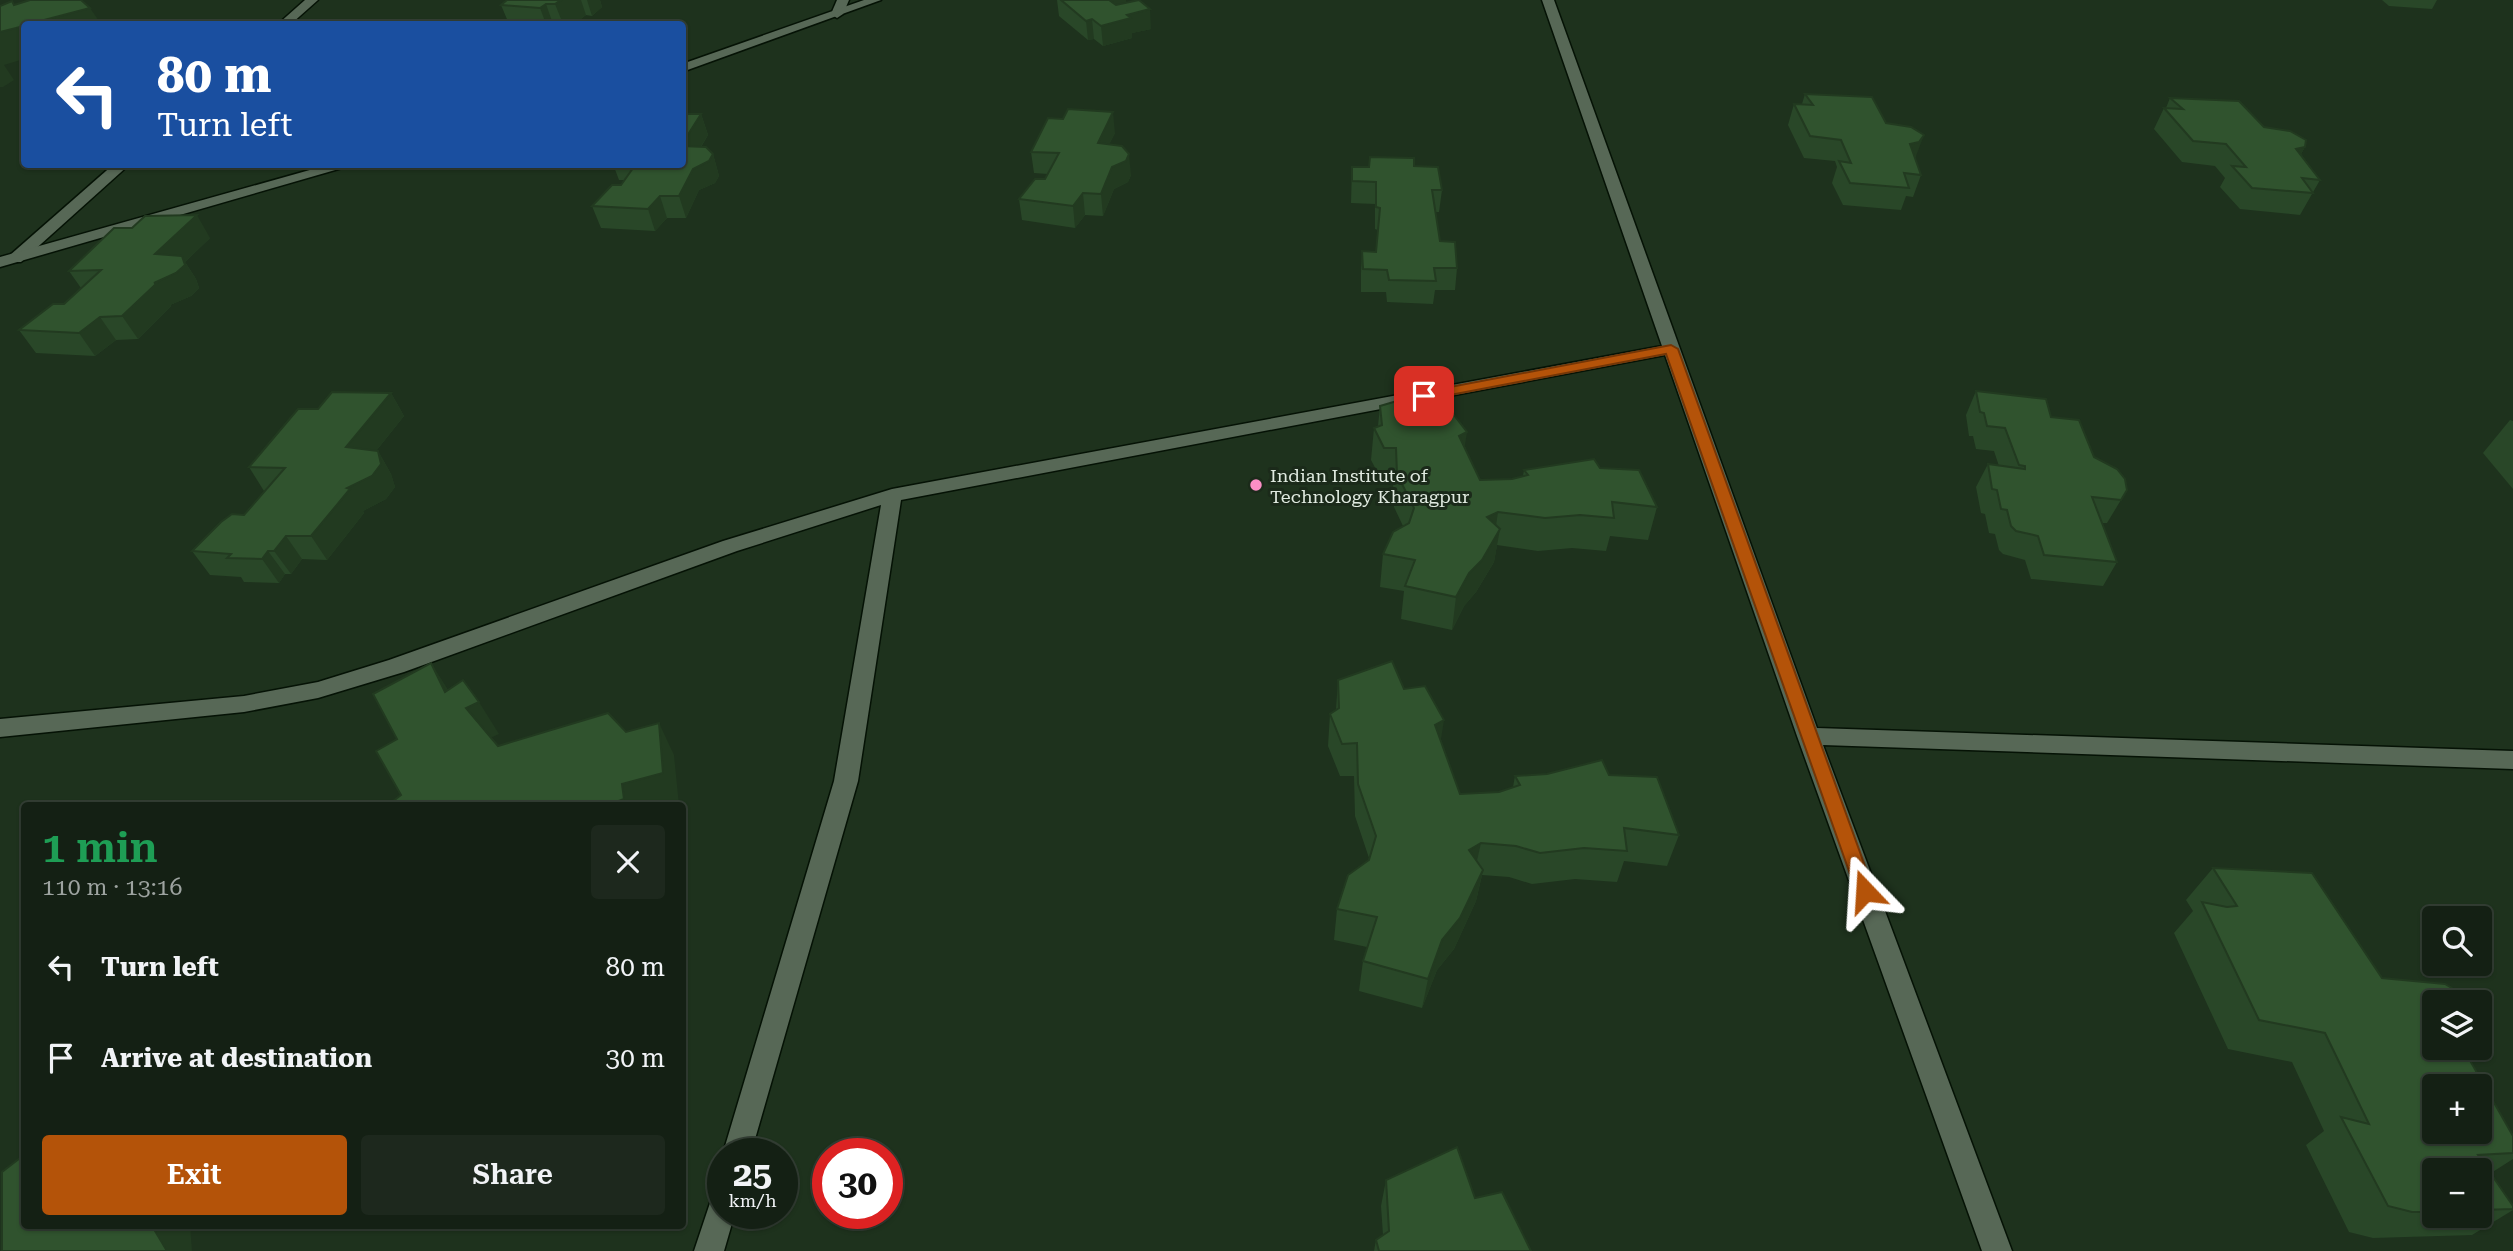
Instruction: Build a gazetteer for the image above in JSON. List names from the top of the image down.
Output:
{
  "places": ["Indian Institute of Technology Kharagpur"],
  "page": {
    "turn": ["80 m", "Turn left"],
    "heading": ["1 min", "110 m · 13:16"],
    "map_buttons": ["+", "−"],
    "list": [
      {
        "name": "Turn left",
        "value": "80 m"
      },
      {
        "name": "Arrive at destination",
        "value": "30 m"
      }
    ],
    "buttons": ["Exit", "Share"],
    "speed": "25 km/h",
    "limit": "30"
  }
}
